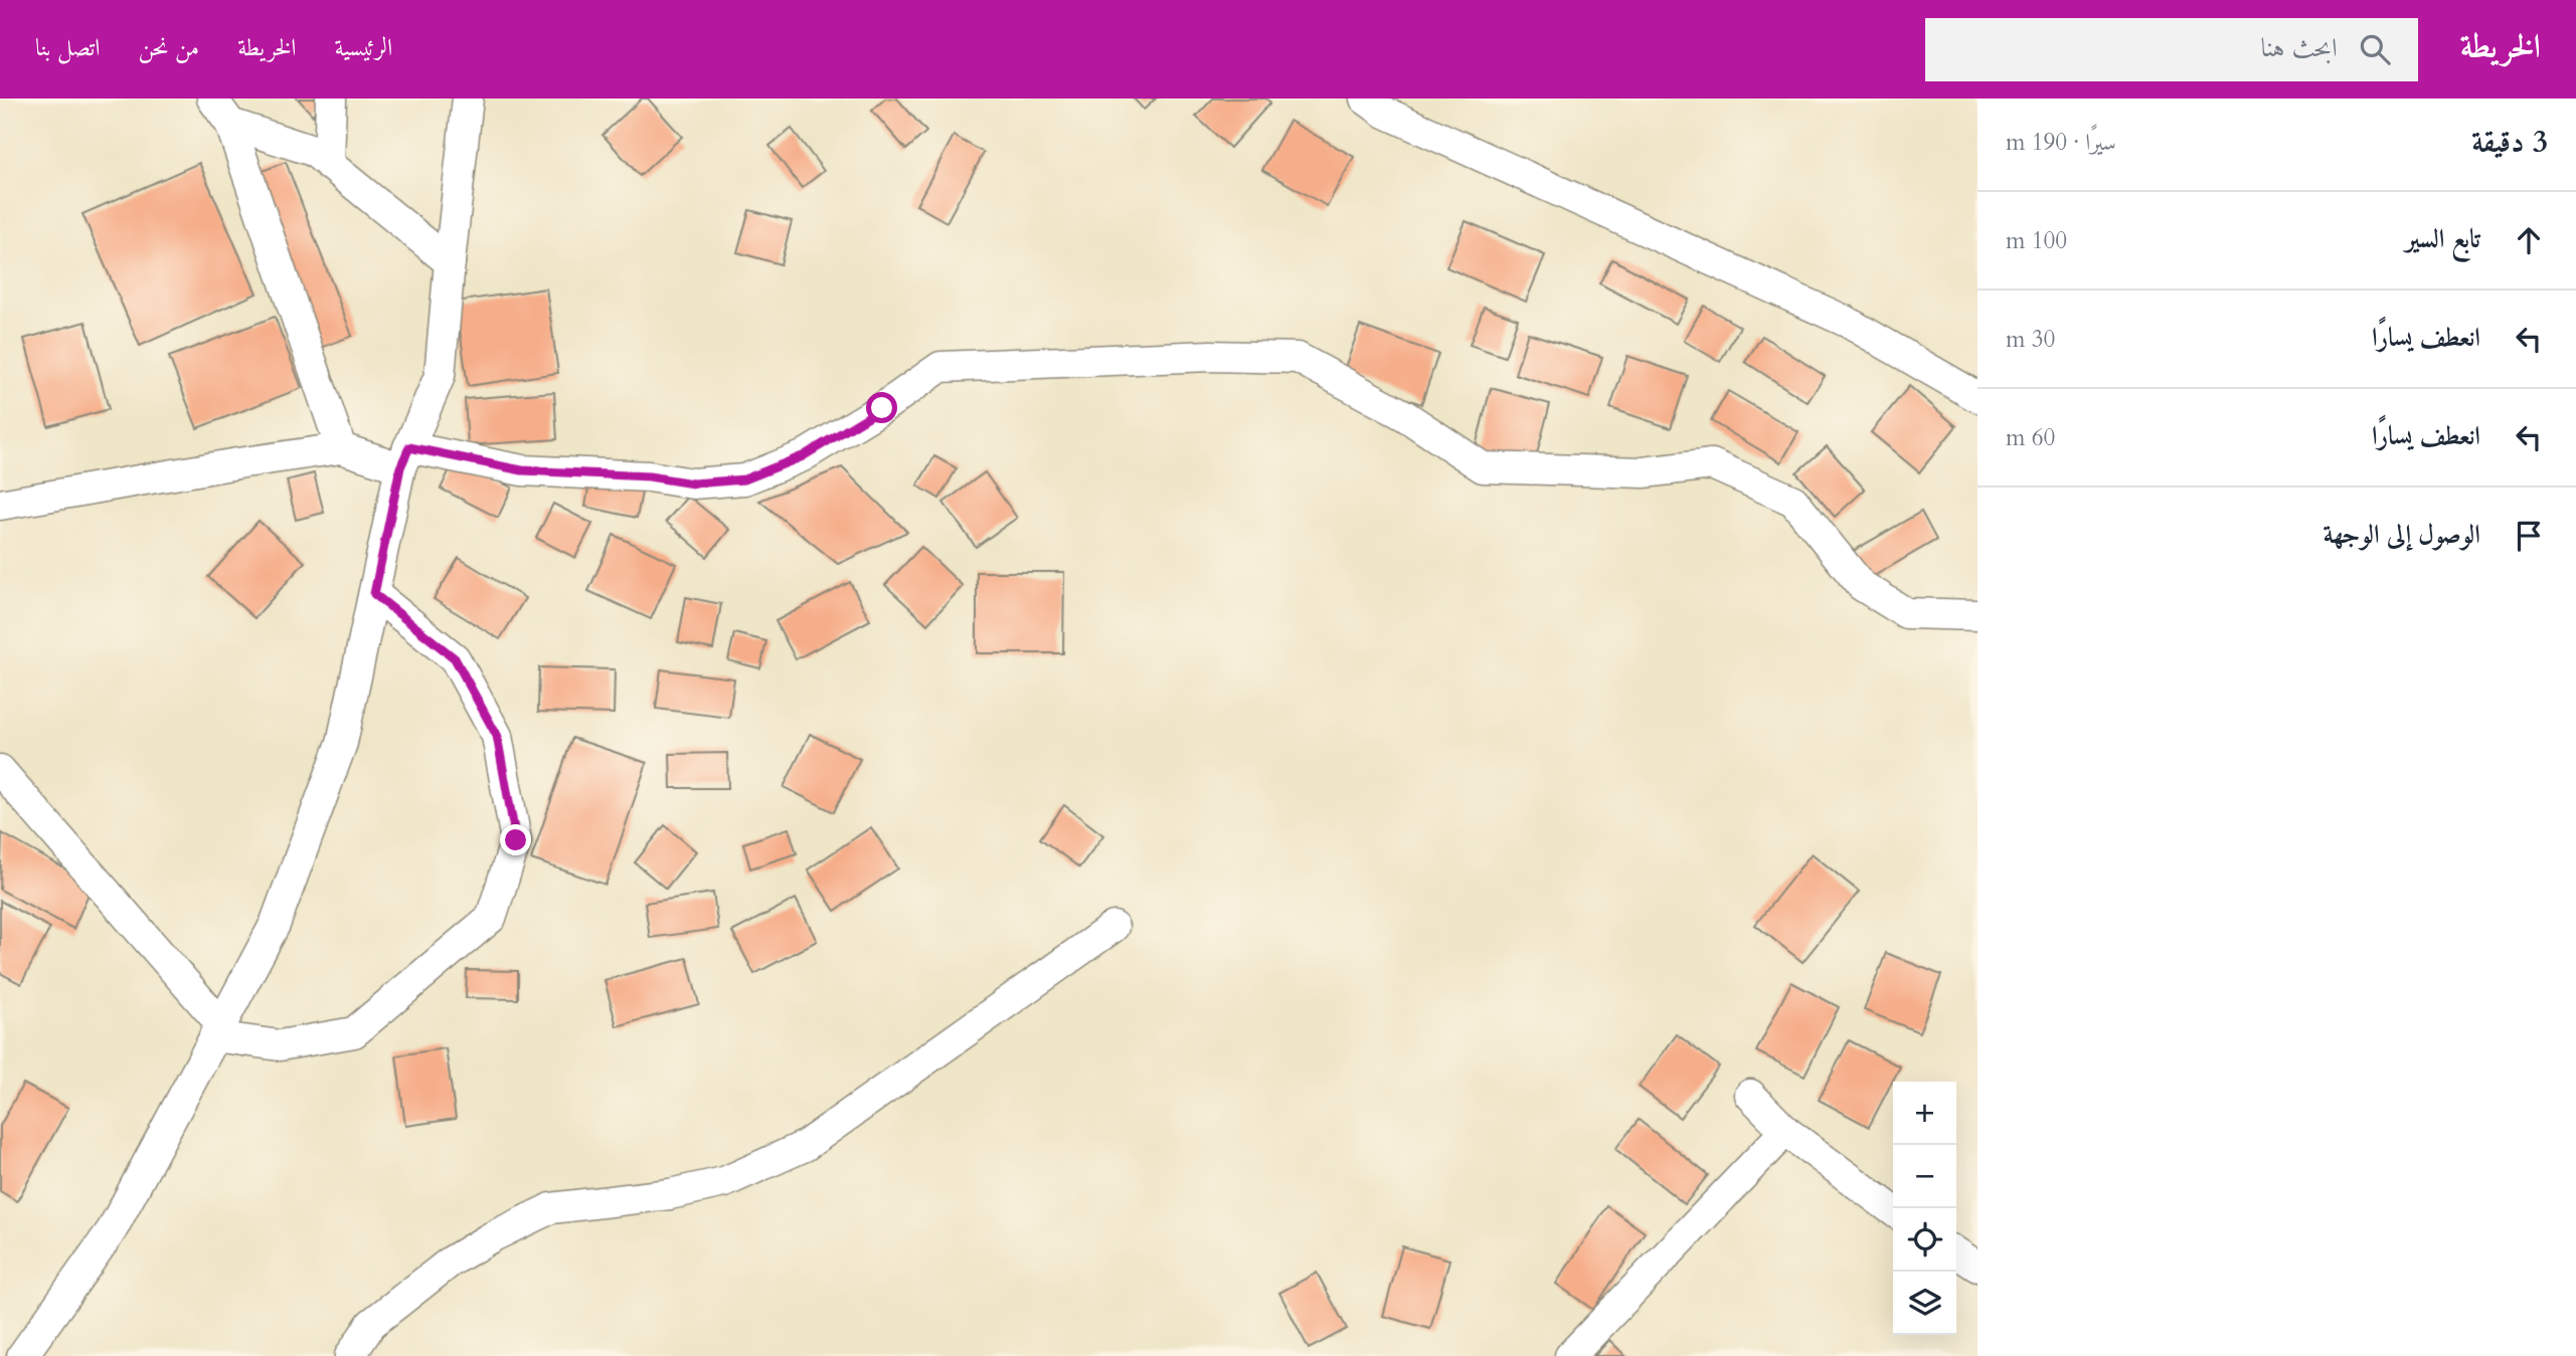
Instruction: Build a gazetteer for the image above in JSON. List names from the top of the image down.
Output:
{
  "page": {
    "header": "الخريطة",
    "search": "ابحث هنا",
    "nav": [
      "الرئيسية",
      "الخريطة",
      "من نحن",
      "اتصل بنا"
    ],
    "heading": ["3 دقيقة", "سيرًا · 190 m"],
    "list": [
      ["تابع السير", "100 m"],
      ["انعطف يسارًا", "30 m"],
      ["انعطف يسارًا", "60 m"],
      "الوصول إلى الوجهة"
    ],
    "map_buttons": ["+", "−"]
  }
}
